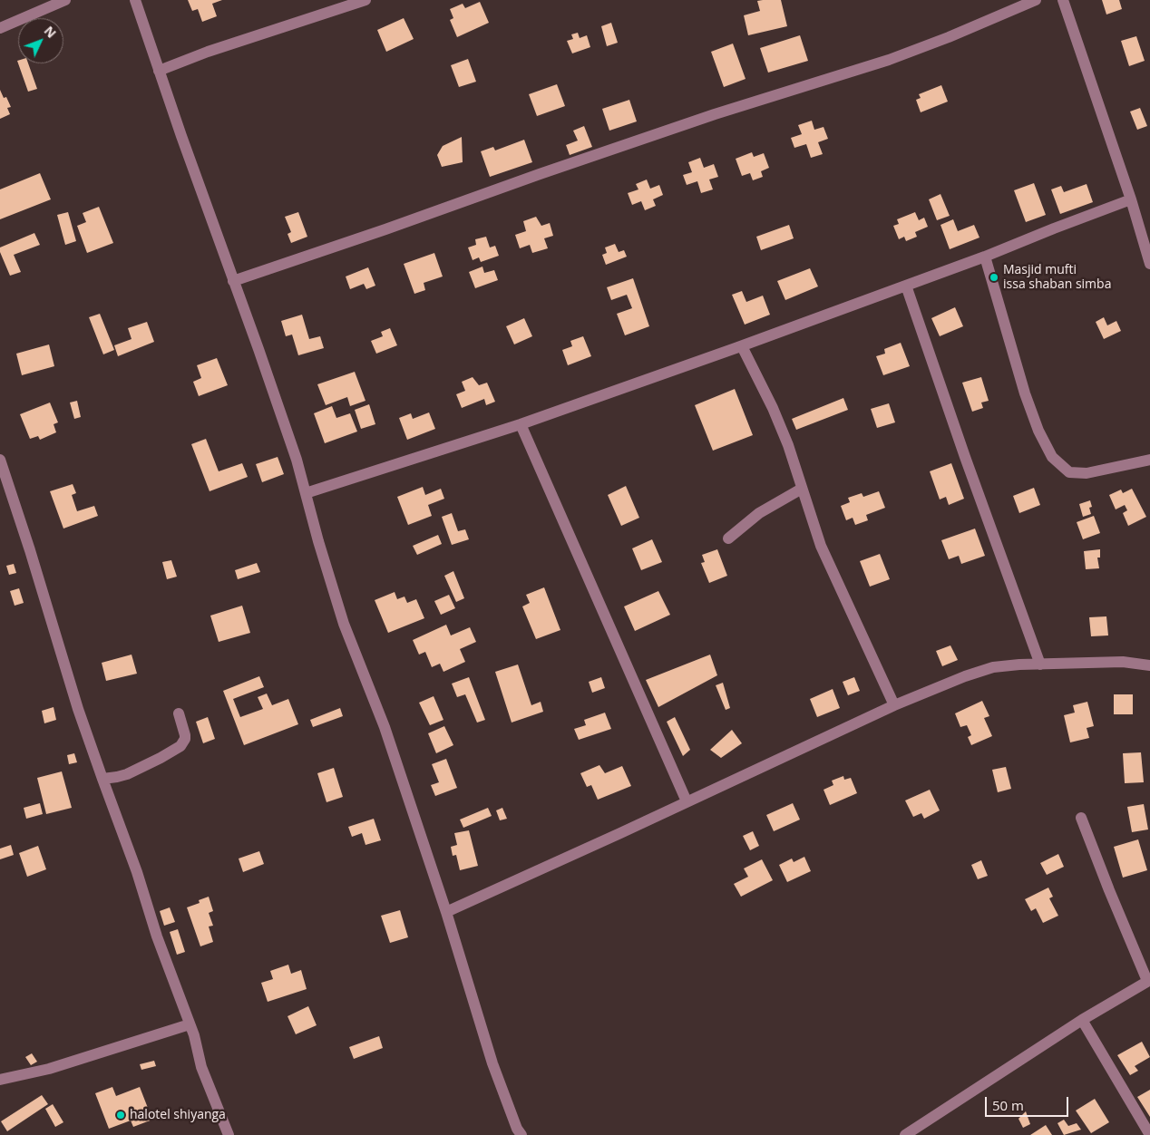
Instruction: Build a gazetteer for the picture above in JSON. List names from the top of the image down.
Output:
{
  "places": ["Masjid mufti issa shaban simba", "halotel shiyanga"],
  "scale_bar": "50 m",
  "north": "top right"
}
